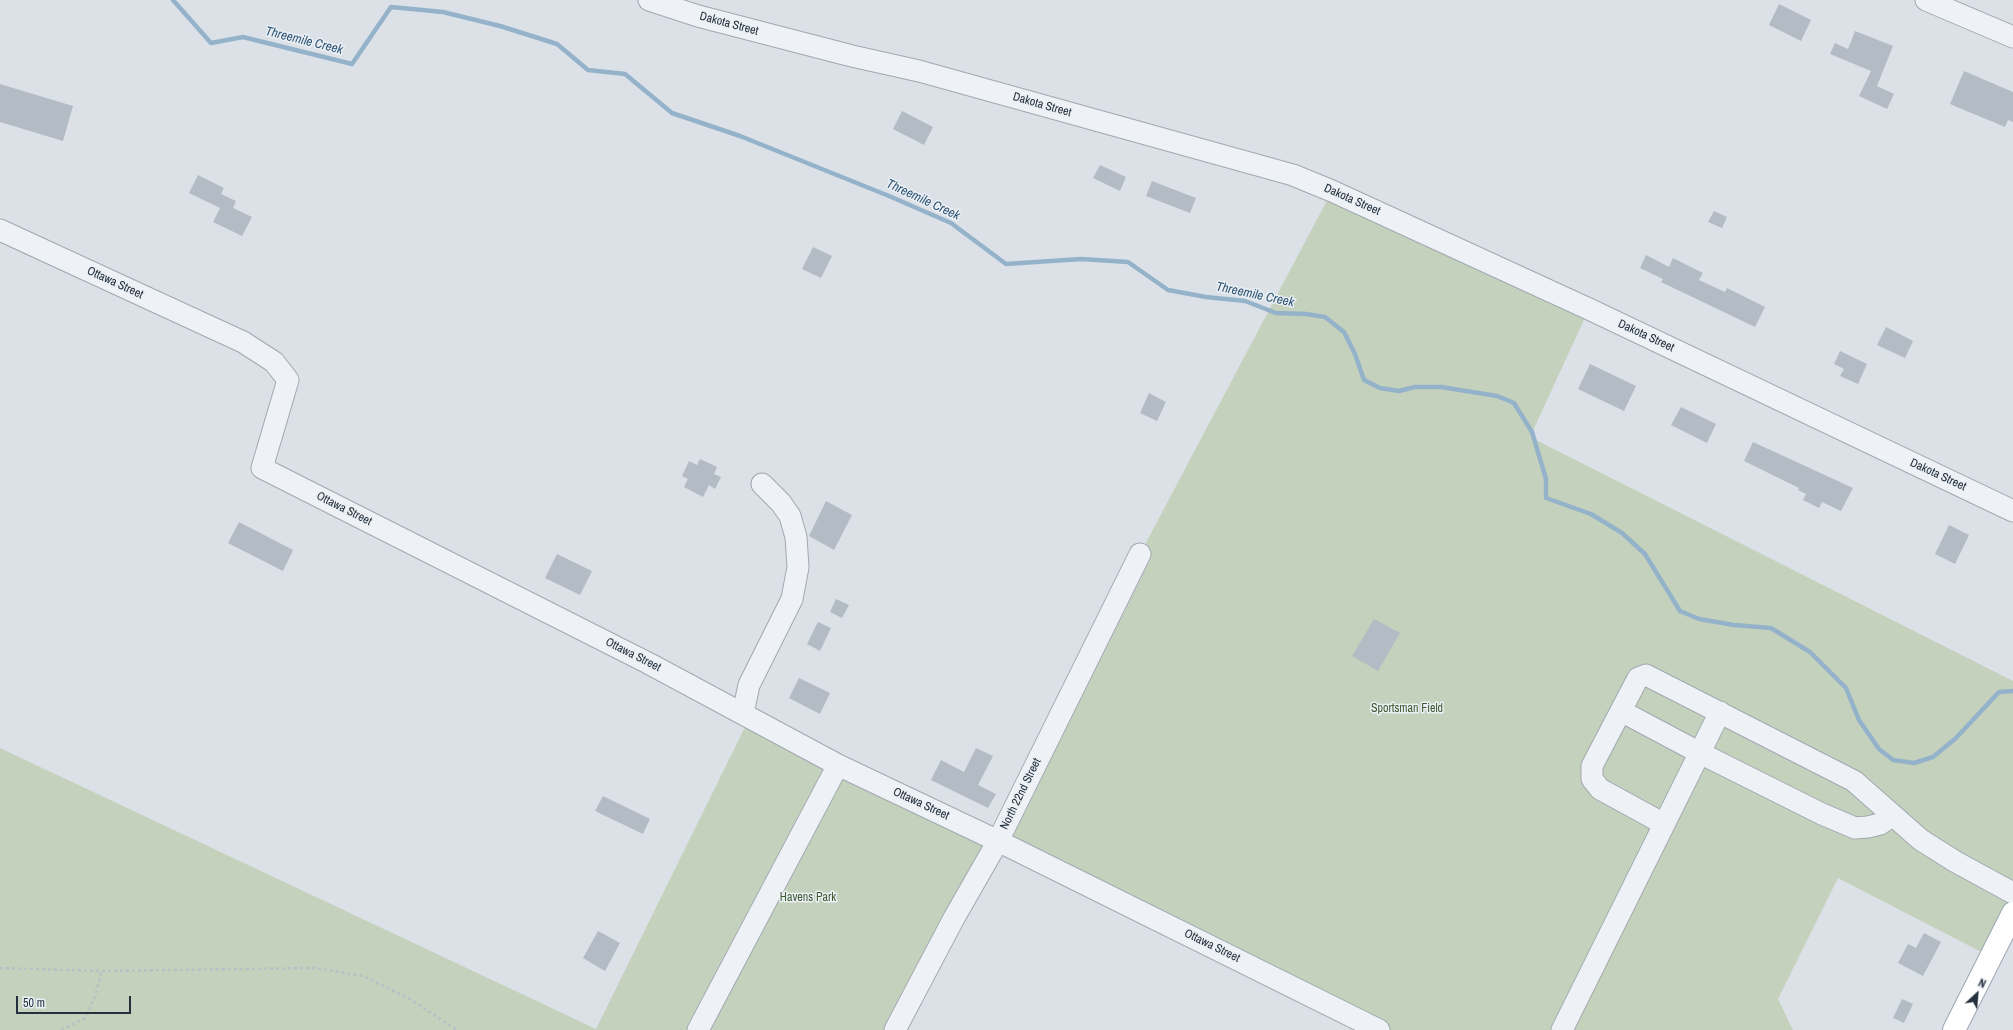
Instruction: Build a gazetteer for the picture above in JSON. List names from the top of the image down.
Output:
{
  "streets": {
    "street": ["Dakota Street", "Ottawa Street", "North 22nd Street"]
  },
  "crossings": [
    ["Ottawa Street", "North 22nd Street"]
  ],
  "water": ["Threemile Creek"],
  "parks": ["Sportsman Field", "Havens Park"],
  "scale_bar": "50 m",
  "north": "top right"
}
